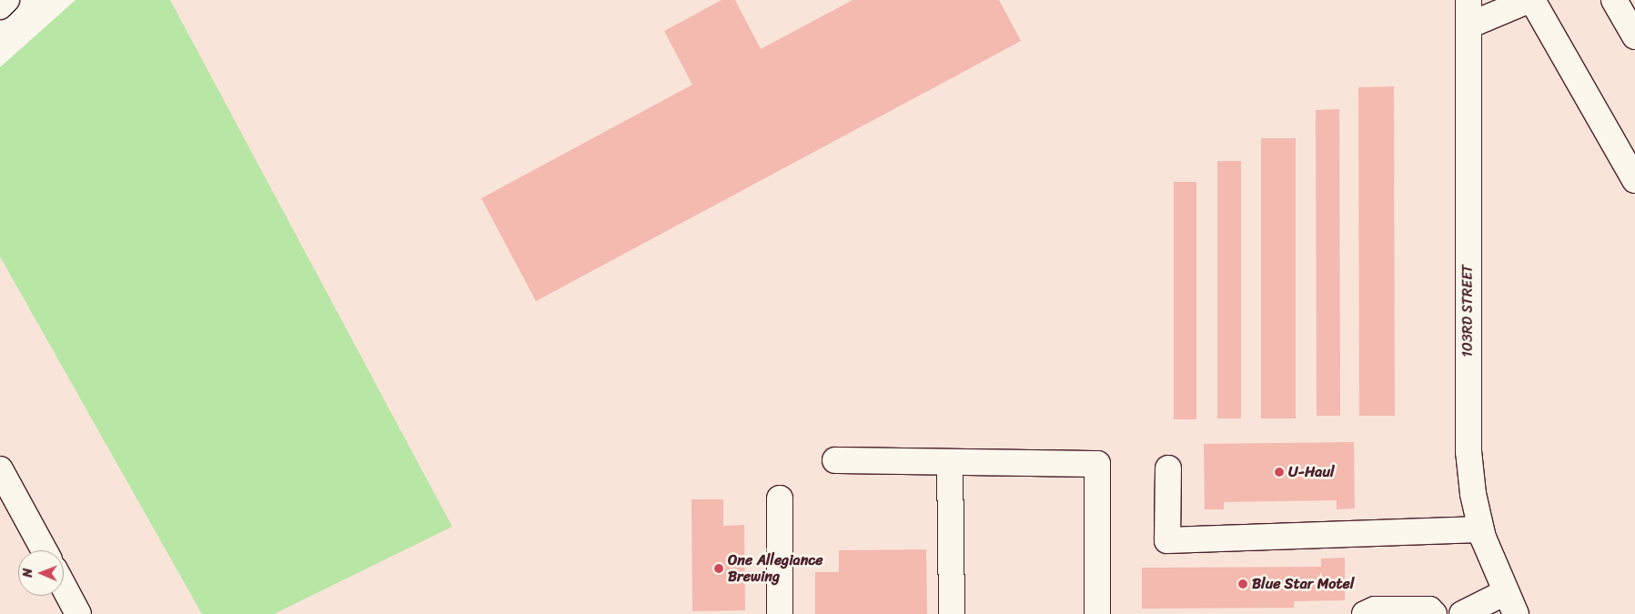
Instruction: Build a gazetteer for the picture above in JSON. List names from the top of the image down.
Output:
{
  "streets": {
    "main road": ["103RD STREET"]
  },
  "places": ["U-Haul", "One Allegiance Brewing", "Blue Star Motel"],
  "north": "left"
}
